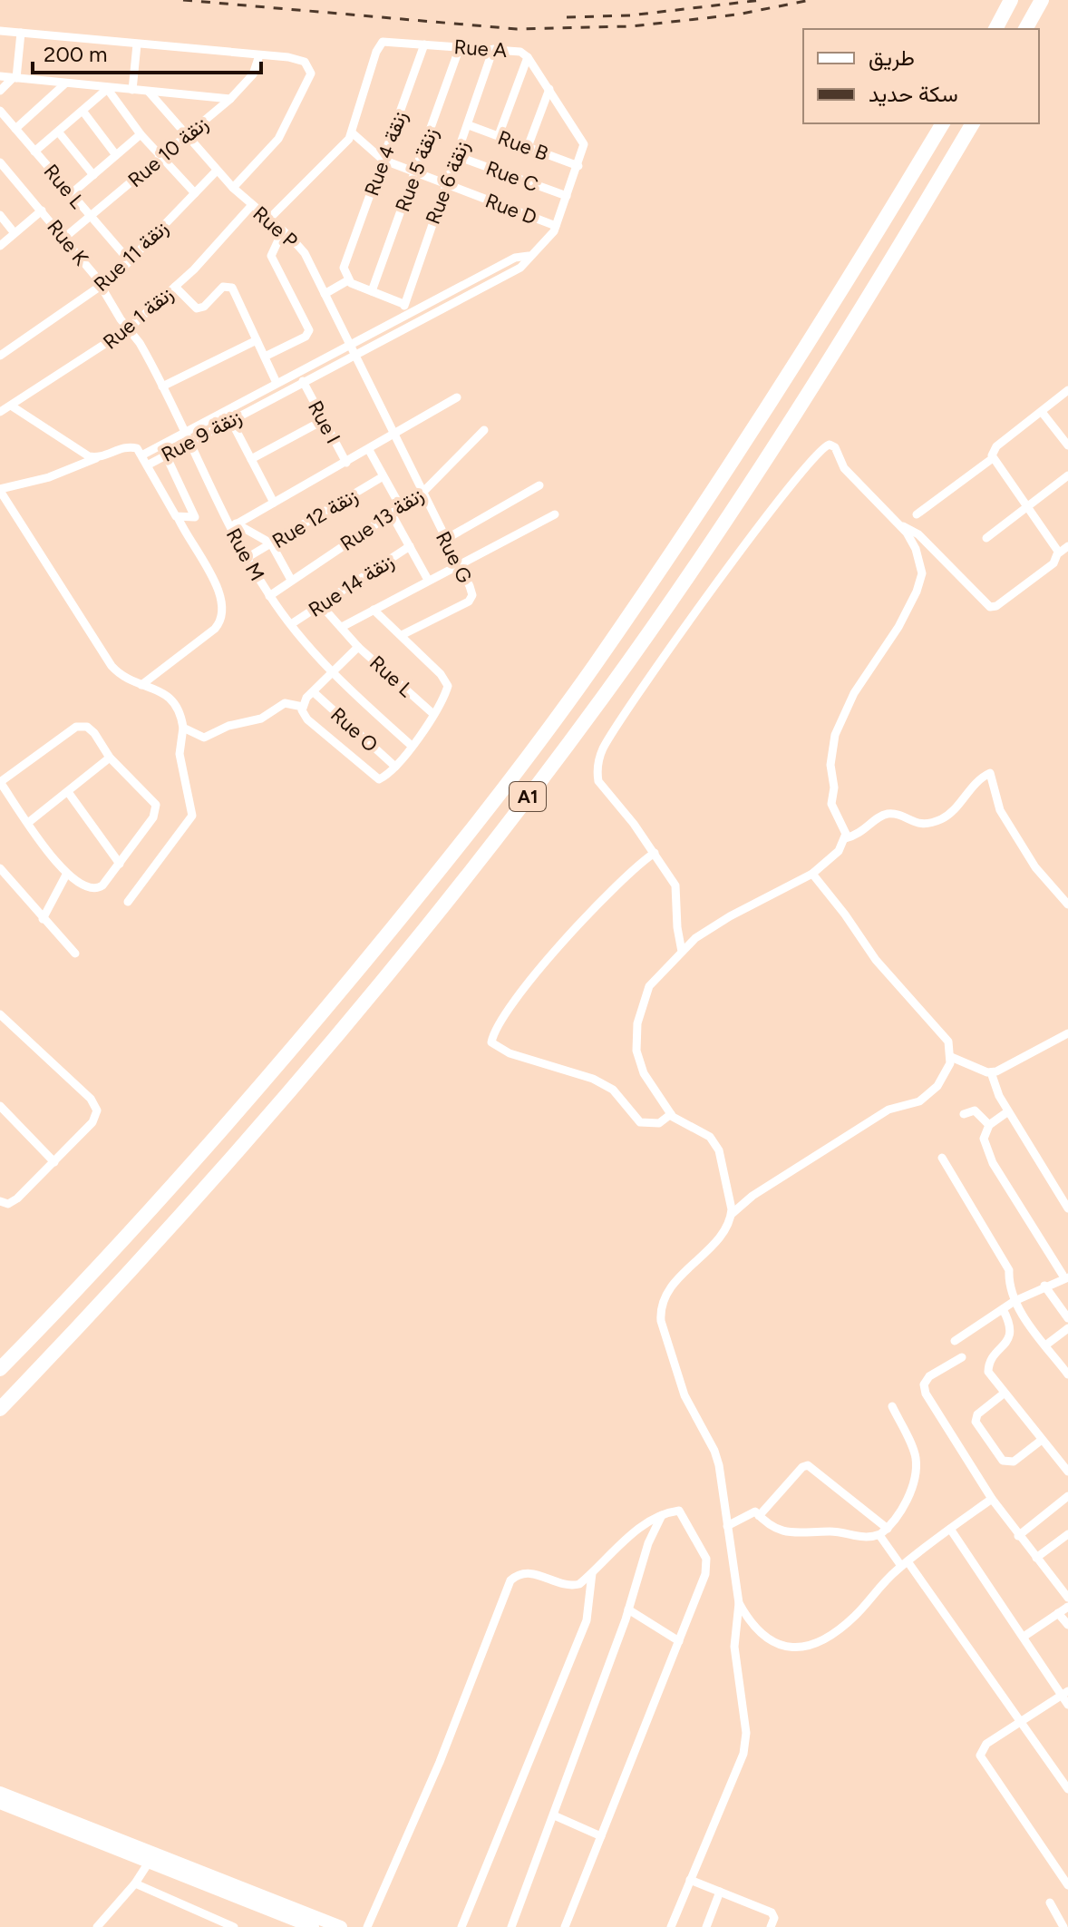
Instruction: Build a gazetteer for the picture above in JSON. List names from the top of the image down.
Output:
{
  "streets": {
    "highway": ["A1"],
    "street": [
      "Rue A",
      "Rue B",
      "Rue 10 زنقة",
      "Rue 4 زنقة",
      "Rue 5 زنقة",
      "Rue C",
      "Rue 6 زنقة",
      "Rue L",
      "Rue D",
      "Rue P",
      "Rue K",
      "Rue 11 زنقة",
      "Rue 1 زنقة",
      "Rue I",
      "Rue 9 زنقة",
      "Rue 12 زنقة",
      "Rue 13 زنقة",
      "Rue M",
      "Rue G",
      "Rue 14 زنقة",
      "Rue O"
    ]
  },
  "crossings": [
    ["Rue A", "Rue 4 زنقة"],
    ["Rue A", "Rue 5 زنقة"],
    ["Rue A", "Rue 6 زنقة"],
    ["Rue A", "Rue D"],
    ["Rue A", "Rue 9 زنقة"],
    ["Rue B", "Rue 6 زنقة"],
    ["Rue B", "Rue 9 زنقة"],
    ["Rue 10 زنقة", "Rue L"],
    ["Rue 10 زنقة", "Rue P"],
    ["Rue 10 زنقة", "Rue K"],
    ["Rue 4 زنقة", "Rue D"],
    ["Rue 5 زنقة", "Rue D"],
    ["Rue C", "Rue 6 زنقة"],
    ["Rue C", "Rue 9 زنقة"],
    ["Rue 6 زنقة", "Rue D"],
    ["Rue L", "Rue 11 زنقة"],
    ["Rue L", "Rue 14 زنقة"],
    ["Rue D", "Rue 9 زنقة"],
    ["Rue P", "Rue 11 زنقة"],
    ["Rue P", "Rue 1 زنقة"],
    ["Rue P", "Rue 9 زنقة"],
    ["Rue P", "Rue G"],
    ["Rue K", "Rue 11 زنقة"],
    ["Rue K", "Rue 1 زنقة"],
    ["Rue K", "Rue M"],
    ["Rue 1 زنقة", "Rue M"],
    ["Rue I", "Rue 9 زنقة"],
    ["Rue 9 زنقة", "Rue M"],
    ["Rue 12 زنقة", "Rue M"],
    ["Rue 13 زنقة", "Rue M"],
    ["Rue 13 زنقة", "Rue G"],
    ["Rue M", "Rue 14 زنقة"]
  ],
  "legend": ["طريق", "سكة حديد"],
  "scale_bar": "200 m"
}
